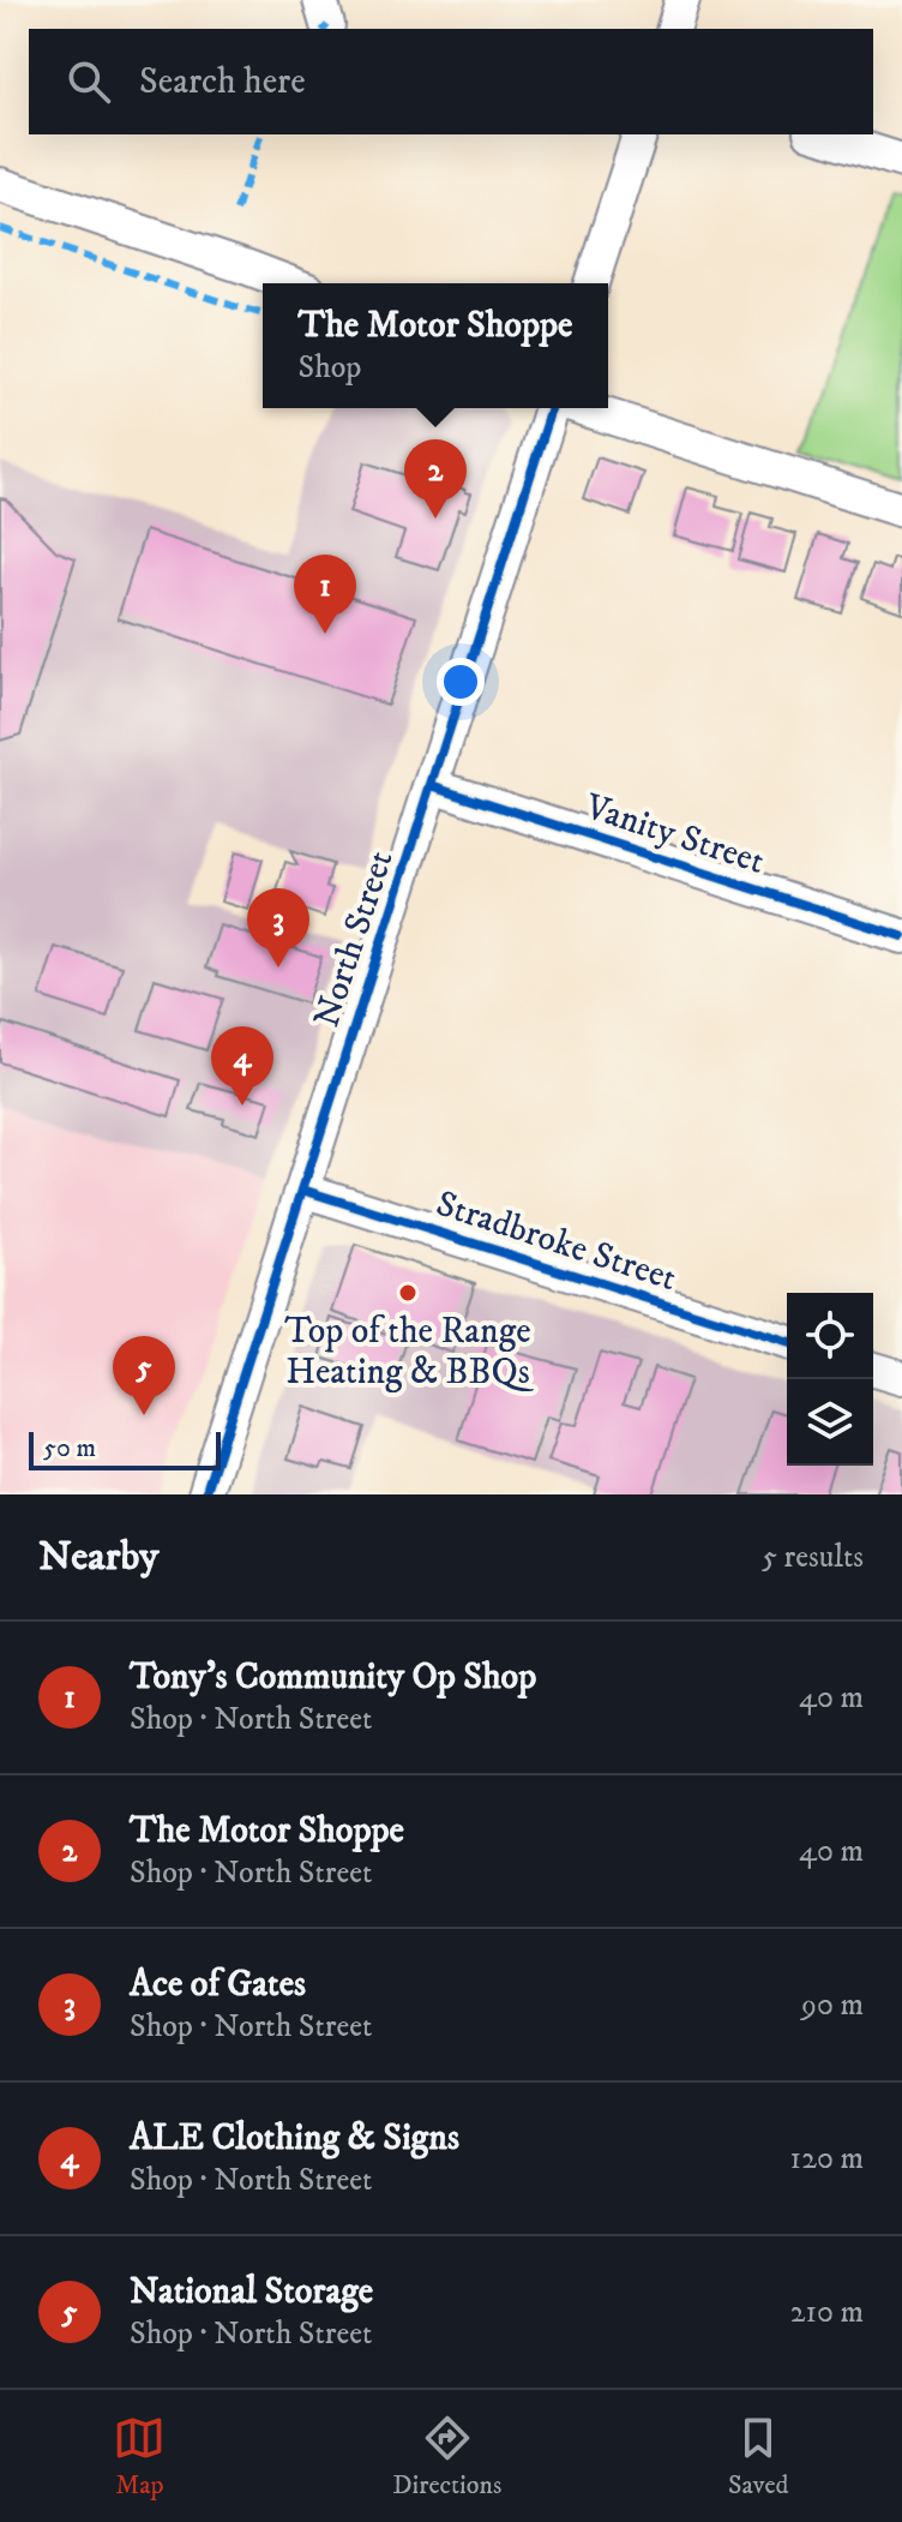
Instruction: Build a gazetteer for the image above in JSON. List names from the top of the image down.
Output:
{
  "streets": {
    "street": ["Vanity Street", "North Street", "Stradbroke Street"]
  },
  "crossings": [
    ["Vanity Street", "North Street"],
    ["North Street", "Stradbroke Street"]
  ],
  "places": ["Top of the Range Heating & BBQs"],
  "scale_bar": "50 m",
  "page": {
    "search": "Search here",
    "popup": ["The Motor Shoppe", "Shop"],
    "pins": [
      "2",
      "1",
      "3",
      "4",
      "5"
    ],
    "scale": "50 m",
    "heading": ["Nearby", "5 results"],
    "list": [
      {
        "mark": "1",
        "name": "Tony's Community Op Shop",
        "note": "Shop · North Street",
        "value": "40 m"
      },
      {
        "mark": "2",
        "name": "The Motor Shoppe",
        "note": "Shop · North Street",
        "value": "40 m"
      },
      {
        "mark": "3",
        "name": "Ace of Gates",
        "note": "Shop · North Street",
        "value": "90 m"
      },
      {
        "mark": "4",
        "name": "ALE Clothing & Signs",
        "note": "Shop · North Street",
        "value": "120 m"
      },
      {
        "mark": "5",
        "name": "National Storage",
        "note": "Shop · North Street",
        "value": "210 m"
      }
    ],
    "nav": ["Map", "Directions", "Saved"]
  }
}
